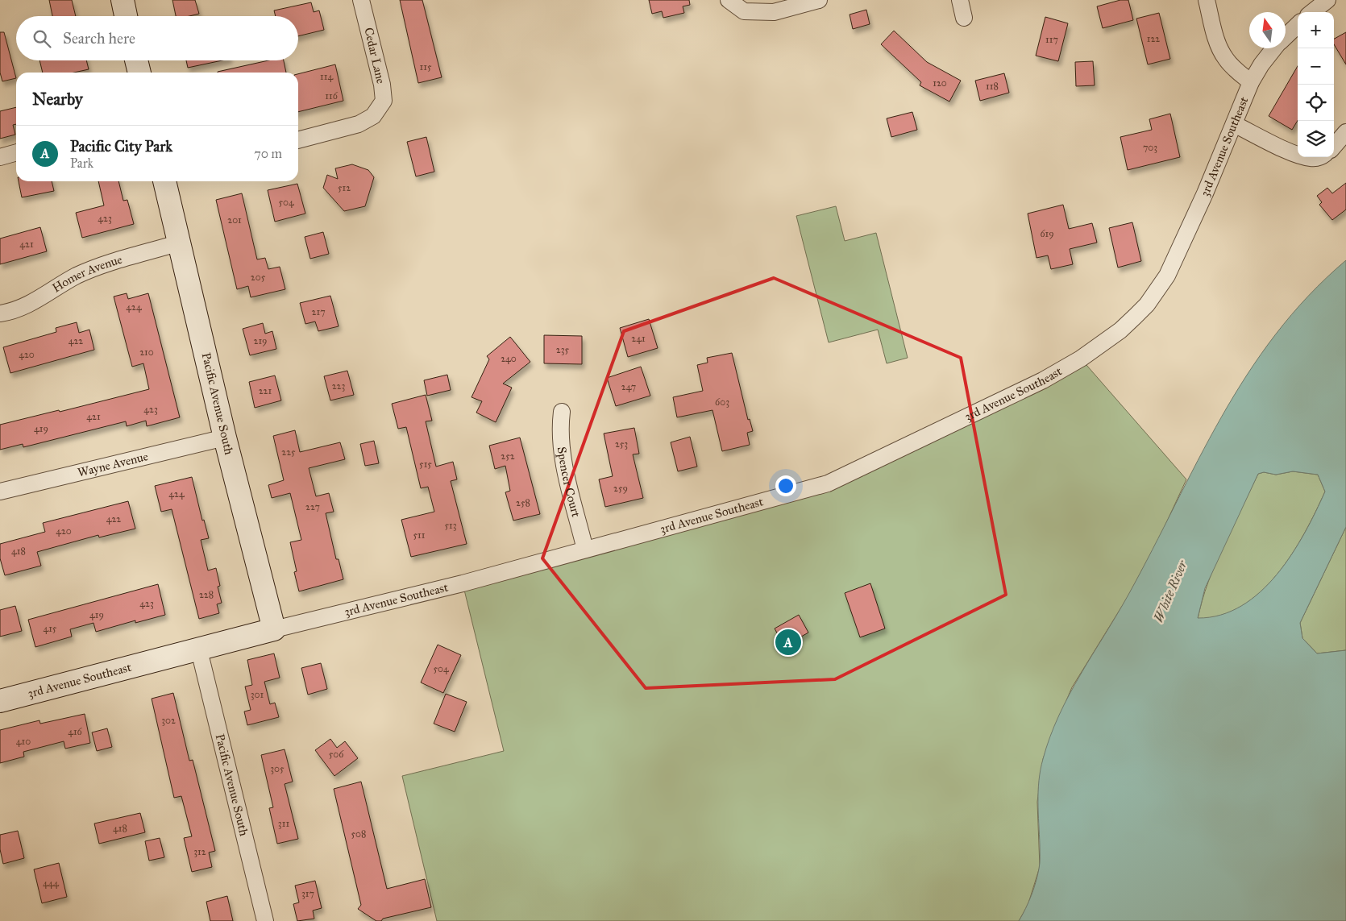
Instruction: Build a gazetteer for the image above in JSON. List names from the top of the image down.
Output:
{
  "streets": {
    "street": [
      "Cedar Lane",
      "3rd Avenue Southeast",
      "Homer Avenue",
      "Pacific Avenue South",
      "Wayne Avenue",
      "Spencer Court"
    ]
  },
  "crossings": [
    ["3rd Avenue Southeast", "Pacific Avenue South"],
    ["3rd Avenue Southeast", "Spencer Court"],
    ["Homer Avenue", "Pacific Avenue South"],
    ["Pacific Avenue South", "Wayne Avenue"]
  ],
  "water": ["White River"],
  "house_numbers": [
    "122",
    "117",
    "115",
    "114",
    "120",
    "118",
    "116",
    "703",
    "512",
    "504",
    "423",
    "201",
    "619",
    "421",
    "205",
    "424",
    "217",
    "241",
    "422",
    "219",
    "235",
    "210",
    "420",
    "240",
    "223",
    "247",
    "221",
    "603",
    "423",
    "421",
    "419",
    "253",
    "225",
    "252",
    "515",
    "259",
    "424",
    "258",
    "227",
    "422",
    "513",
    "420",
    "511",
    "418",
    "228",
    "423",
    "419",
    "415",
    "504",
    "301",
    "302",
    "416",
    "410",
    "506",
    "305",
    "311",
    "418",
    "508",
    "312",
    "444",
    "317"
  ],
  "north": "top",
  "page": {
    "map_buttons": ["+", "−"],
    "search": "Search here",
    "heading": "Nearby",
    "list": [
      {
        "mark": "A",
        "name": "Pacific City Park",
        "note": "Park",
        "value": "70 m"
      }
    ],
    "pins": "A"
  }
}
